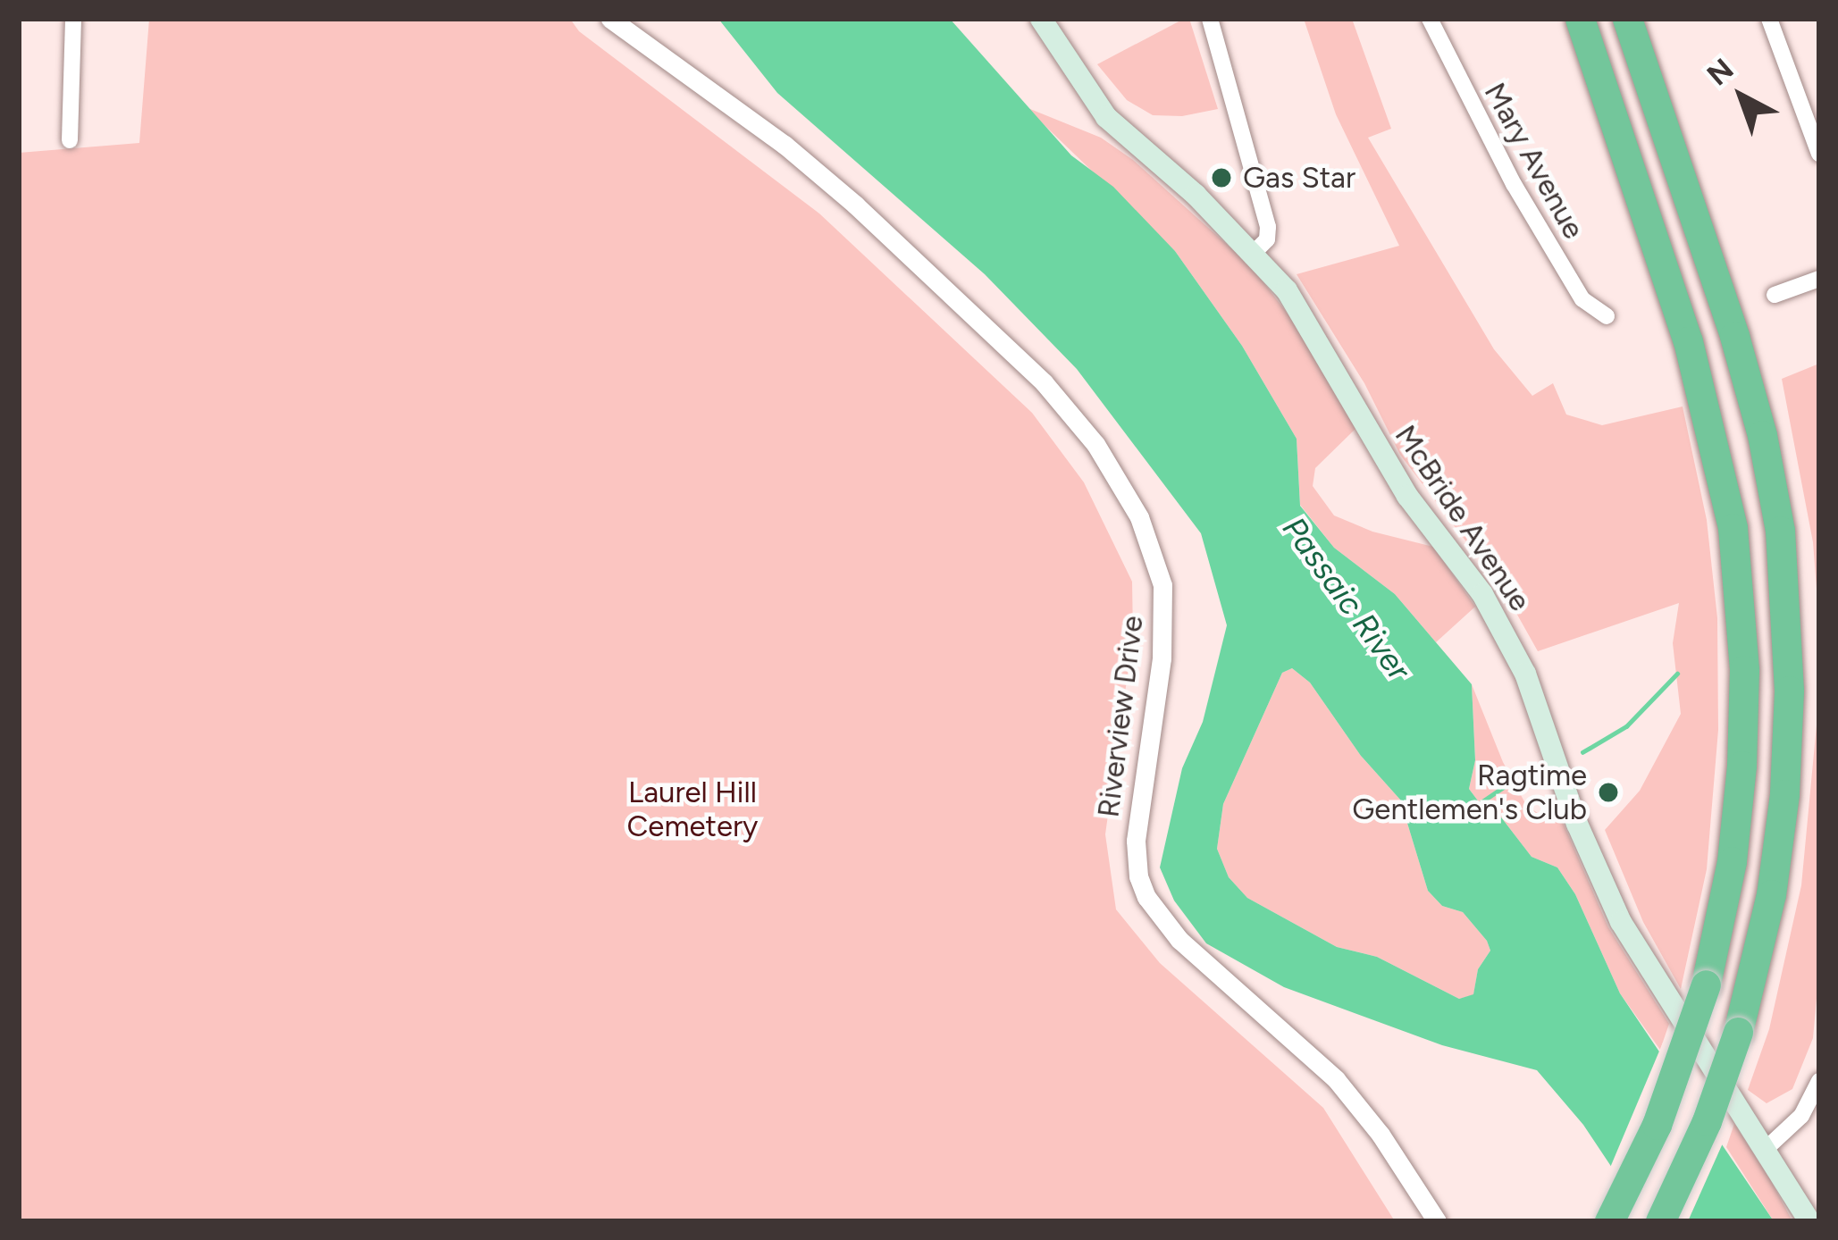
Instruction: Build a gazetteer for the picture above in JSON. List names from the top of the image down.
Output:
{
  "streets": {
    "main road": ["McBride Avenue"],
    "street": ["Mary Avenue", "Riverview Drive"]
  },
  "water": ["Passaic River"],
  "parks": ["Laurel Hill Cemetery"],
  "places": ["Gas Star", "Ragtime Gentlemen's Club"],
  "north": "top left"
}
